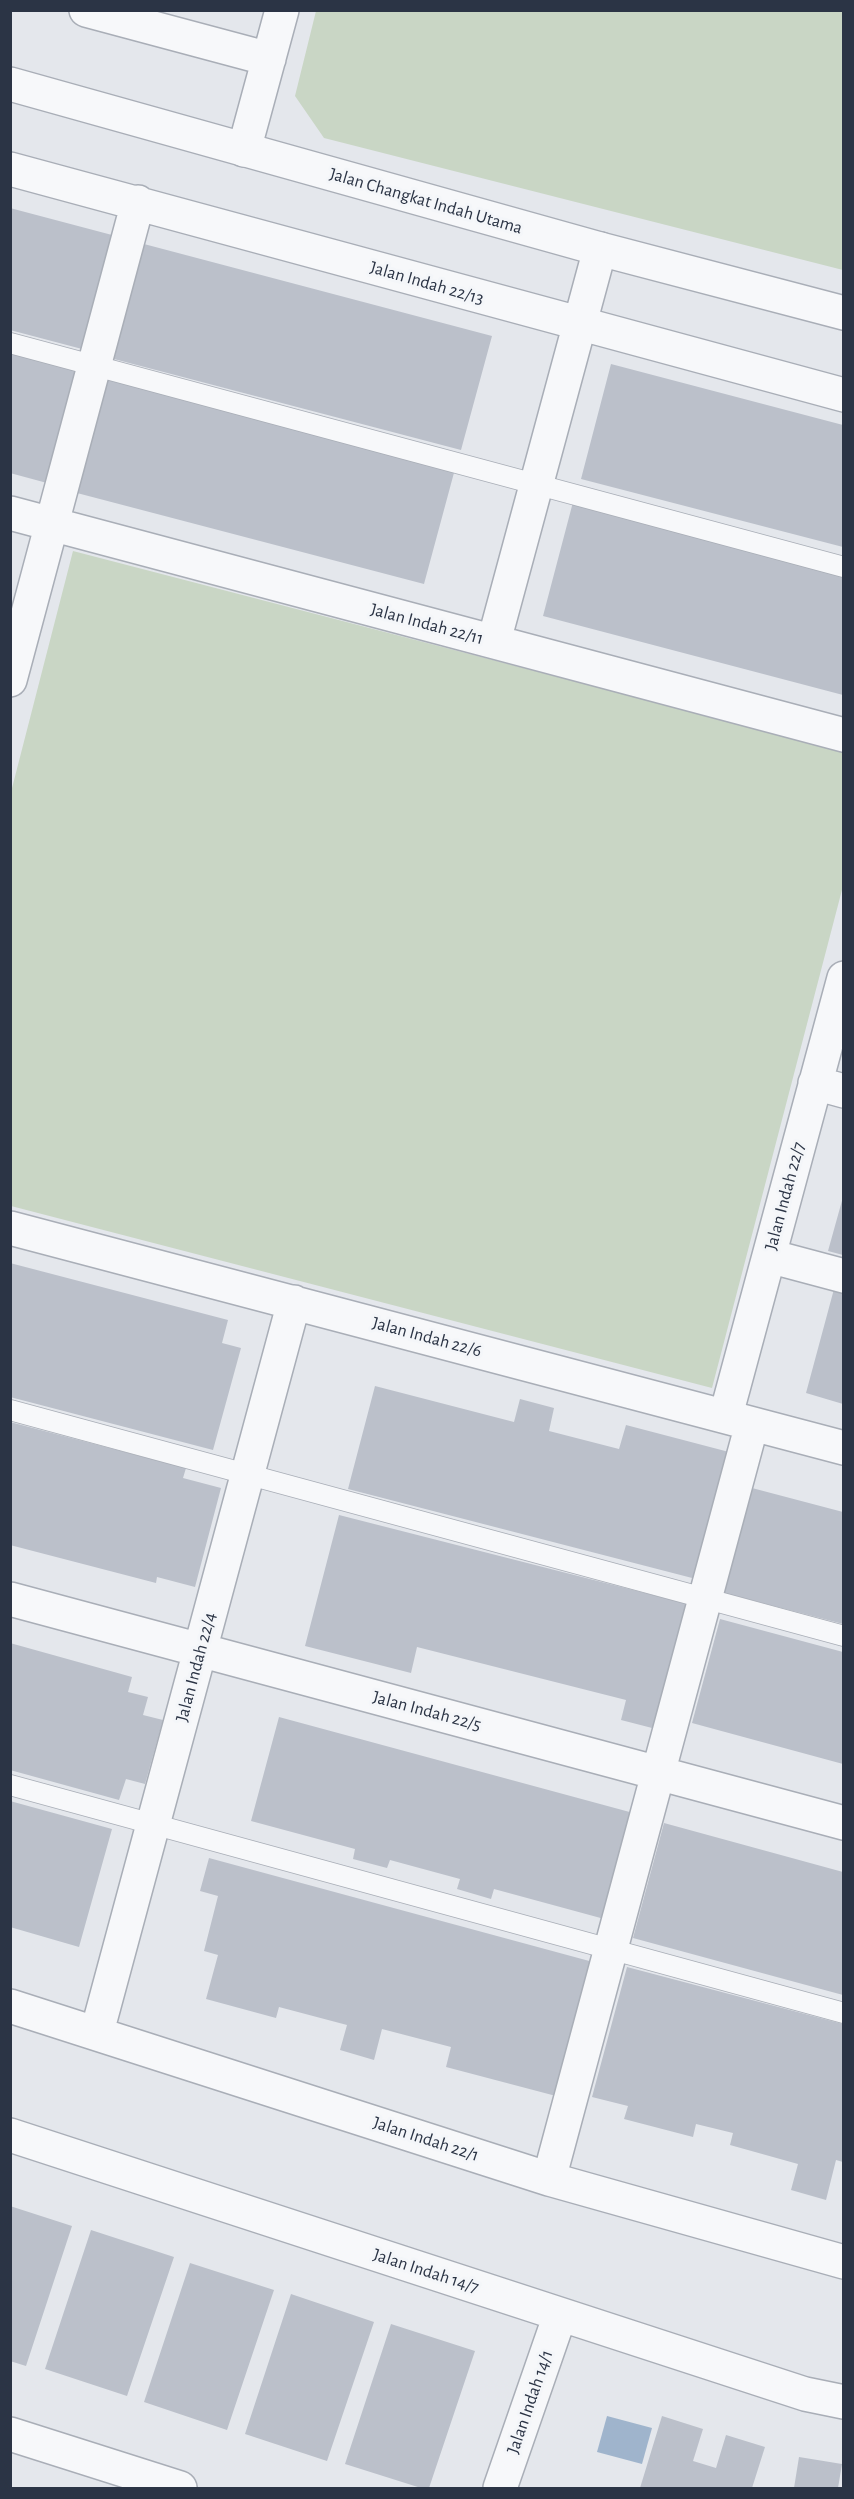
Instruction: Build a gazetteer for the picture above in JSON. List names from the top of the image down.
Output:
{
  "streets": {
    "street": [
      "Jalan Changkat Indah Utama",
      "Jalan Indah 22/13",
      "Jalan Indah 22/11",
      "Jalan Indah 22/7",
      "Jalan Indah 22/6",
      "Jalan Indah 22/4",
      "Jalan Indah 22/5",
      "Jalan Indah 22/1",
      "Jalan Indah 14/7",
      "Jalan Indah 14/1"
    ]
  },
  "crossings": [
    ["Jalan Indah 22/7", "Jalan Indah 22/6"],
    ["Jalan Indah 22/7", "Jalan Indah 22/5"],
    ["Jalan Indah 22/7", "Jalan Indah 22/1"],
    ["Jalan Indah 22/6", "Jalan Indah 22/4"],
    ["Jalan Indah 22/4", "Jalan Indah 22/5"],
    ["Jalan Indah 22/4", "Jalan Indah 22/1"],
    ["Jalan Indah 14/7", "Jalan Indah 14/1"]
  ]
}
